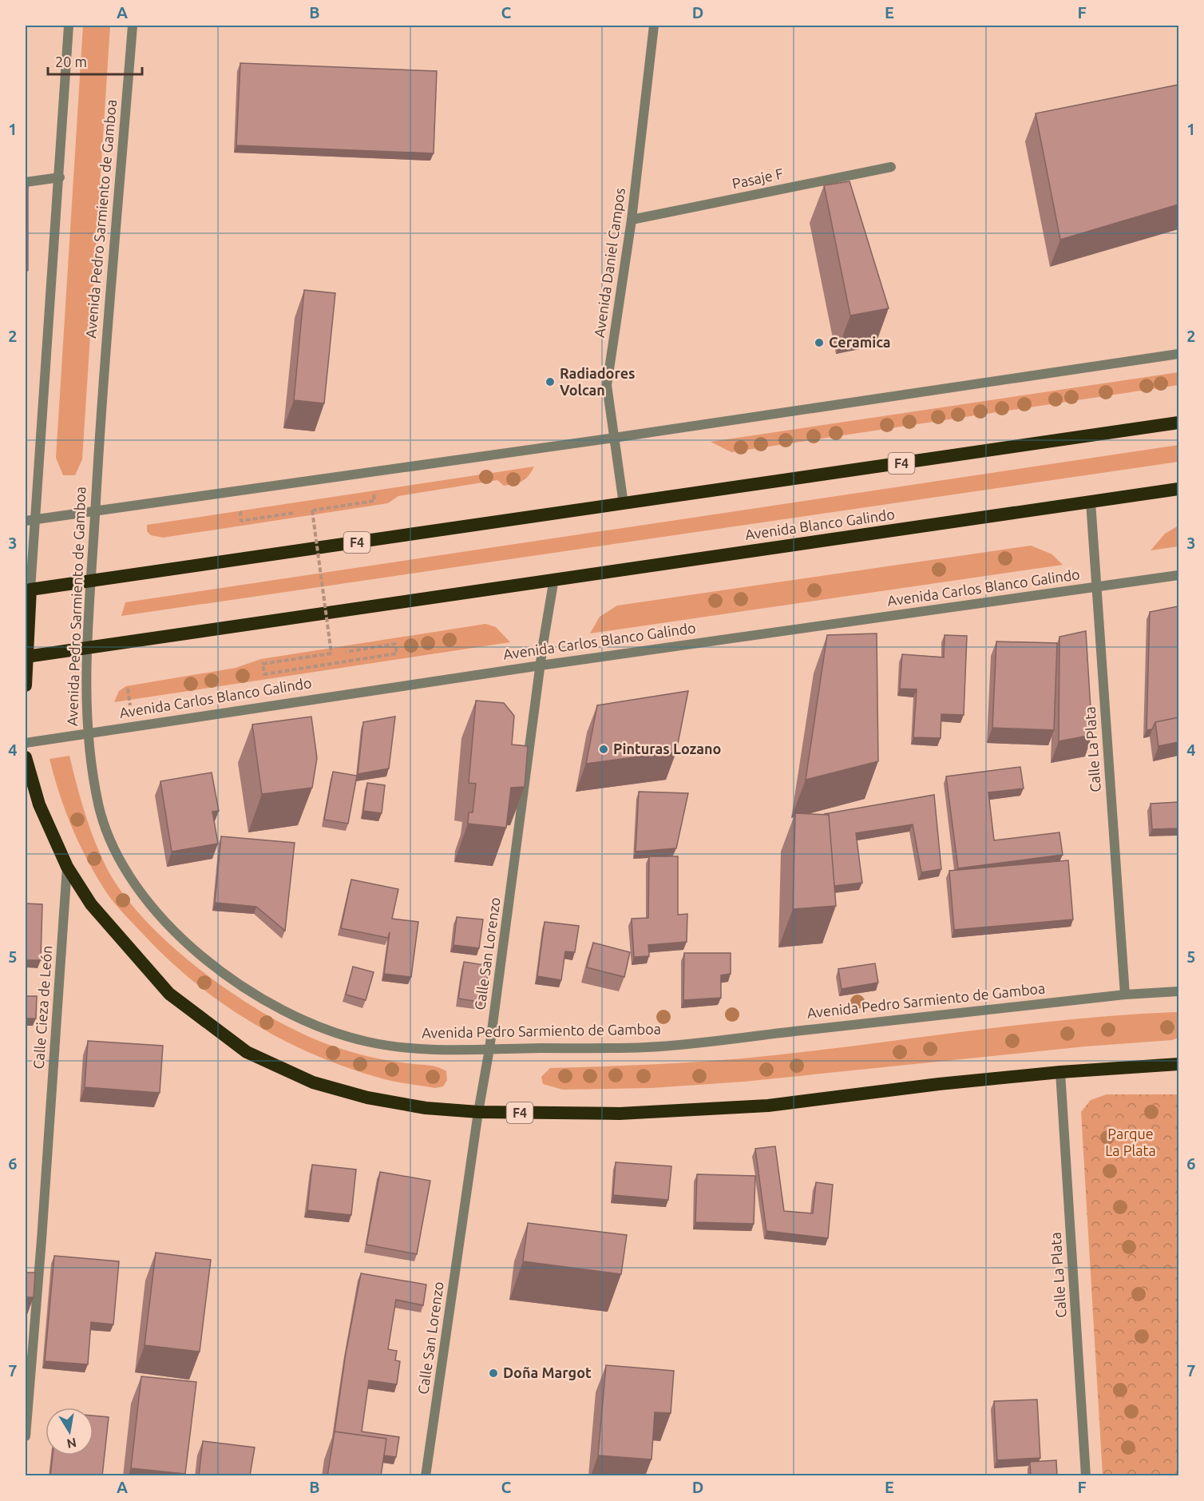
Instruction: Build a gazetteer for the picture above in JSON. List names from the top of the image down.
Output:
{
  "streets": {
    "highway": ["F4", "Avenida Blanco Galindo"],
    "street": [
      "Pasaje F",
      "Avenida Pedro Sarmiento de Gamboa",
      "Avenida Daniel Campos",
      "Avenida Carlos Blanco Galindo",
      "Calle La Plata",
      "Calle San Lorenzo",
      "Calle Cieza de León"
    ]
  },
  "crossings": [
    ["Pasaje F", "Avenida Daniel Campos"],
    ["Avenida Pedro Sarmiento de Gamboa", "F4"],
    ["Avenida Pedro Sarmiento de Gamboa", "Avenida Carlos Blanco Galindo"],
    ["Avenida Pedro Sarmiento de Gamboa", "Calle La Plata"],
    ["Avenida Pedro Sarmiento de Gamboa", "Calle San Lorenzo"],
    ["Avenida Daniel Campos", "F4"],
    ["F4", "Calle La Plata"],
    ["F4", "Calle San Lorenzo"],
    ["F4", "Calle Cieza de León"],
    ["Avenida Blanco Galindo", "Calle La Plata"],
    ["Avenida Blanco Galindo", "Calle San Lorenzo"],
    ["Avenida Carlos Blanco Galindo", "Calle La Plata"],
    ["Avenida Carlos Blanco Galindo", "Calle San Lorenzo"]
  ],
  "parks": ["Parque La Plata"],
  "places": [
    "Ceramica",
    "Radiadores Volcan",
    "Pinturas Lozano",
    "Doña Margot"
  ],
  "scale_bar": "20 m",
  "north": "bottom",
  "grid": {
    "columns": [
      "A",
      "B",
      "C",
      "D",
      "E",
      "F"
    ],
    "rows": [
      "1",
      "2",
      "3",
      "4",
      "5",
      "6",
      "7"
    ]
  }
}
